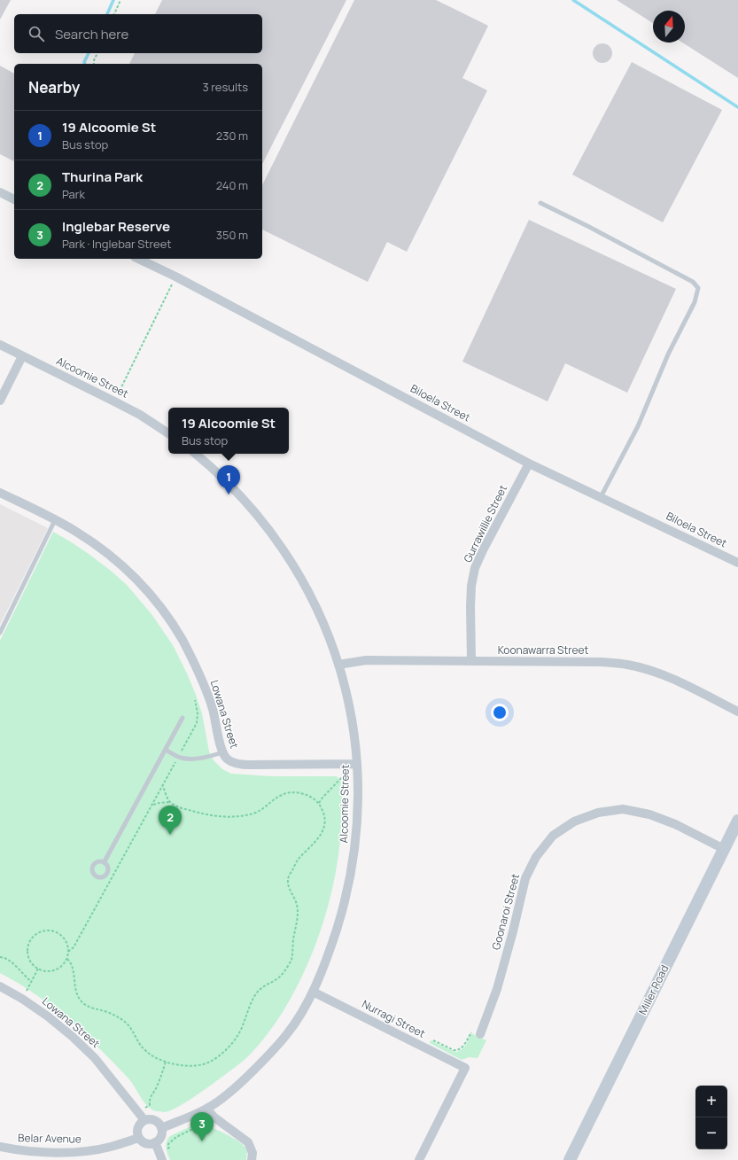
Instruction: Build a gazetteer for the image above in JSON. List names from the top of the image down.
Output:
{
  "streets": {
    "main road": ["Miller Road"],
    "street": [
      "Alcoomie Street",
      "Biloela Street",
      "Gurrawillie Street",
      "Koonawarra Street",
      "Lowana Street",
      "Goonaroi Street",
      "Nurragi Street",
      "Belar Avenue"
    ]
  },
  "crossings": [
    ["Alcoomie Street", "Koonawarra Street"],
    ["Alcoomie Street", "Lowana Street"],
    ["Alcoomie Street", "Nurragi Street"],
    ["Alcoomie Street", "Belar Avenue"],
    ["Biloela Street", "Gurrawillie Street"],
    ["Gurrawillie Street", "Koonawarra Street"],
    ["Lowana Street", "Belar Avenue"],
    ["Goonaroi Street", "Miller Road"]
  ],
  "north": "top",
  "page": {
    "search": "Search here",
    "heading": ["Nearby", "3 results"],
    "list": [
      {
        "mark": "1",
        "name": "19 Alcoomie St",
        "note": "Bus stop",
        "value": "230 m"
      },
      {
        "mark": "2",
        "name": "Thurina Park",
        "note": "Park",
        "value": "240 m"
      },
      {
        "mark": "3",
        "name": "Inglebar Reserve",
        "note": "Park · Inglebar Street",
        "value": "350 m"
      }
    ],
    "popup": ["19 Alcoomie St", "Bus stop"],
    "pins": ["1", "2", "3"],
    "map_buttons": ["+", "−"]
  }
}
